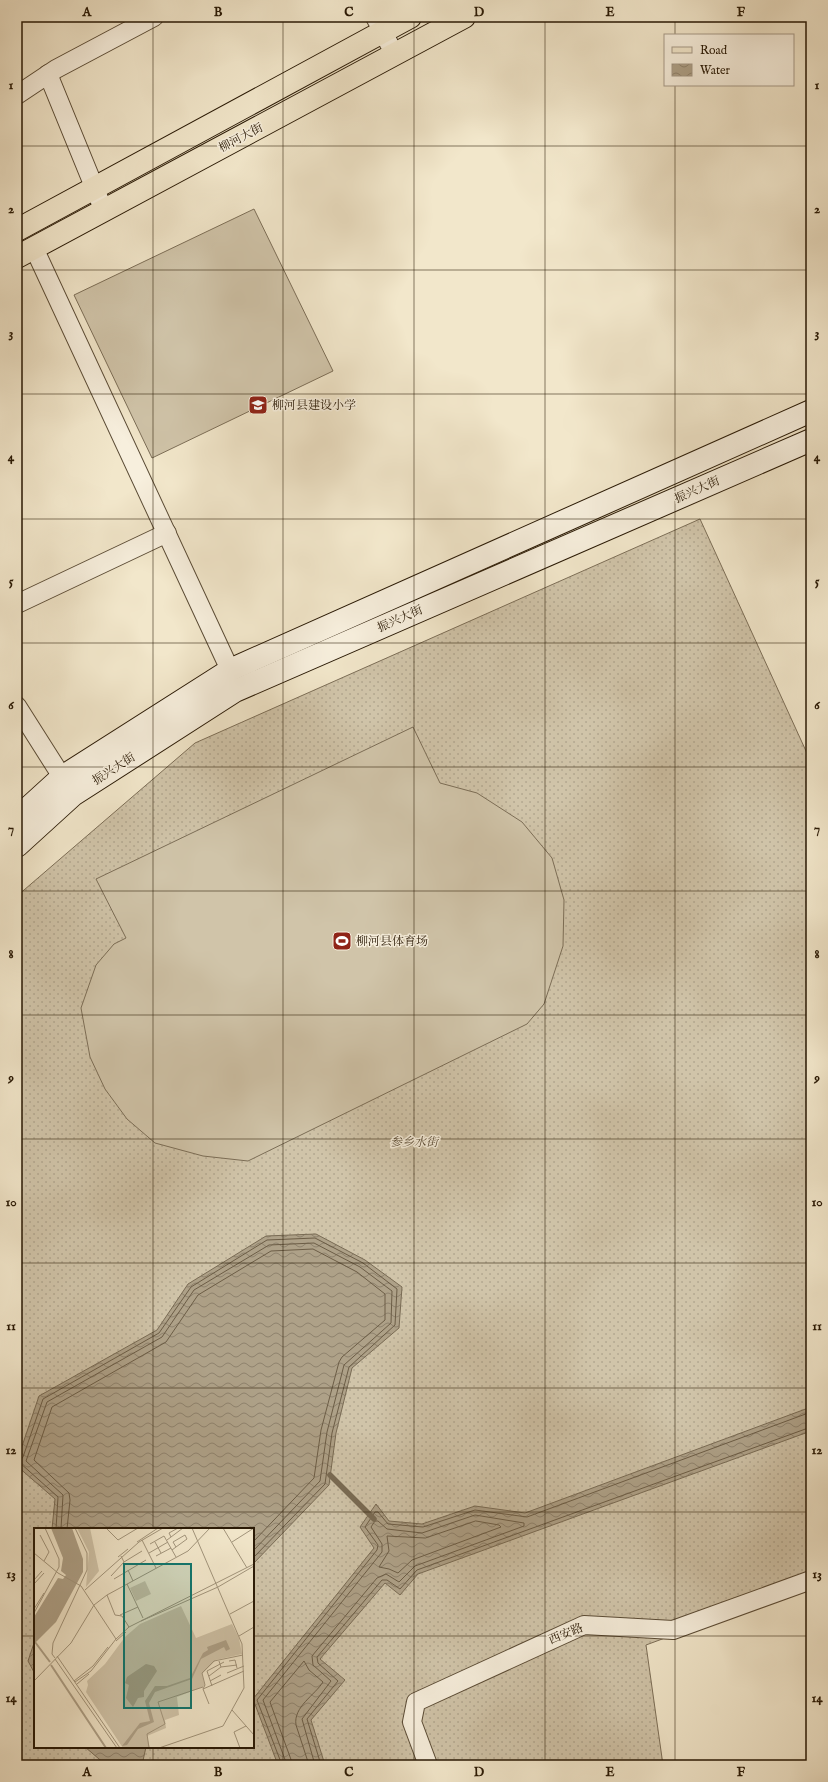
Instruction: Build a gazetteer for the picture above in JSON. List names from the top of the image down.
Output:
{
  "streets": {
    "main road": ["柳河大街"],
    "street": ["振兴大街", "西安路"]
  },
  "parks": ["参乡水街"],
  "places": {
    "school or university": ["柳河县建设小学"],
    "sports": ["柳河县体育场"]
  },
  "legend": ["Road", "Water"],
  "grid": {
    "columns": [
      "A",
      "B",
      "C",
      "D",
      "E",
      "F"
    ],
    "rows": [
      "1",
      "2",
      "3",
      "4",
      "5",
      "6",
      "7",
      "8",
      "9",
      "10",
      "11",
      "12",
      "13",
      "14"
    ]
  }
}
